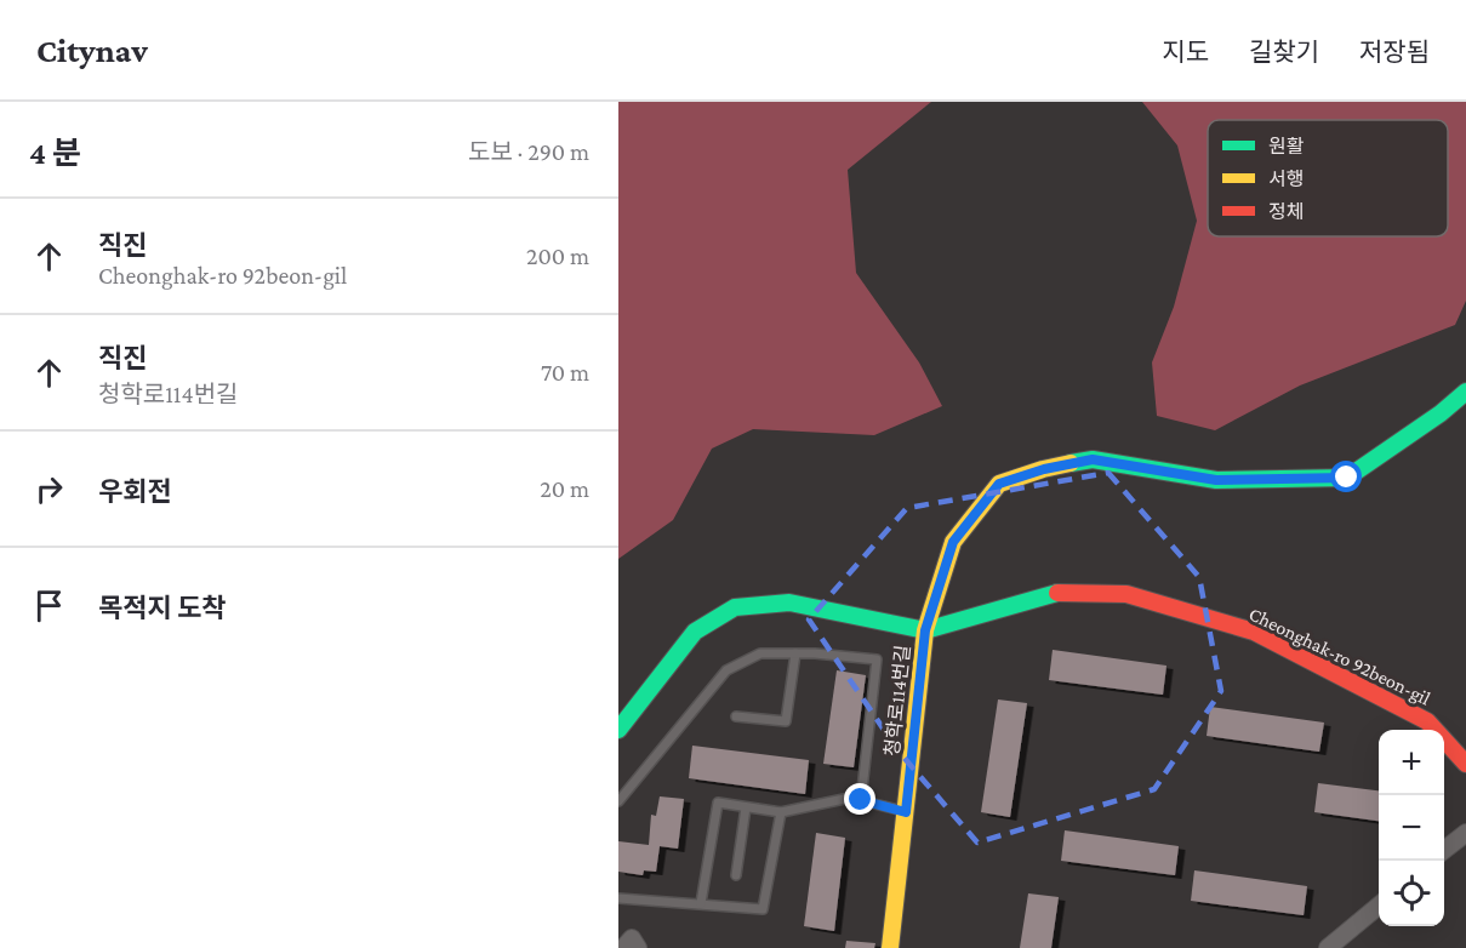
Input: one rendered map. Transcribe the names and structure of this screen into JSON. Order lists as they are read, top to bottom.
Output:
{
  "streets": {
    "street": ["Cheonghak-ro 92beon-gil", "청학로114번길"]
  },
  "crossings": [
    ["Cheonghak-ro 92beon-gil", "청학로114번길"]
  ],
  "legend": ["원활", "서행", "정체"],
  "page": {
    "header": "Citynav",
    "nav": ["지도", "길찾기", "저장됨"],
    "heading": ["4 분", "도보 · 290 m"],
    "list": [
      ["직진", "Cheonghak-ro 92beon-gil", "200 m"],
      ["직진", "청학로114번길", "70 m"],
      ["우회전", "20 m"],
      "목적지 도착"
    ],
    "map_buttons": ["+", "−"]
  }
}
